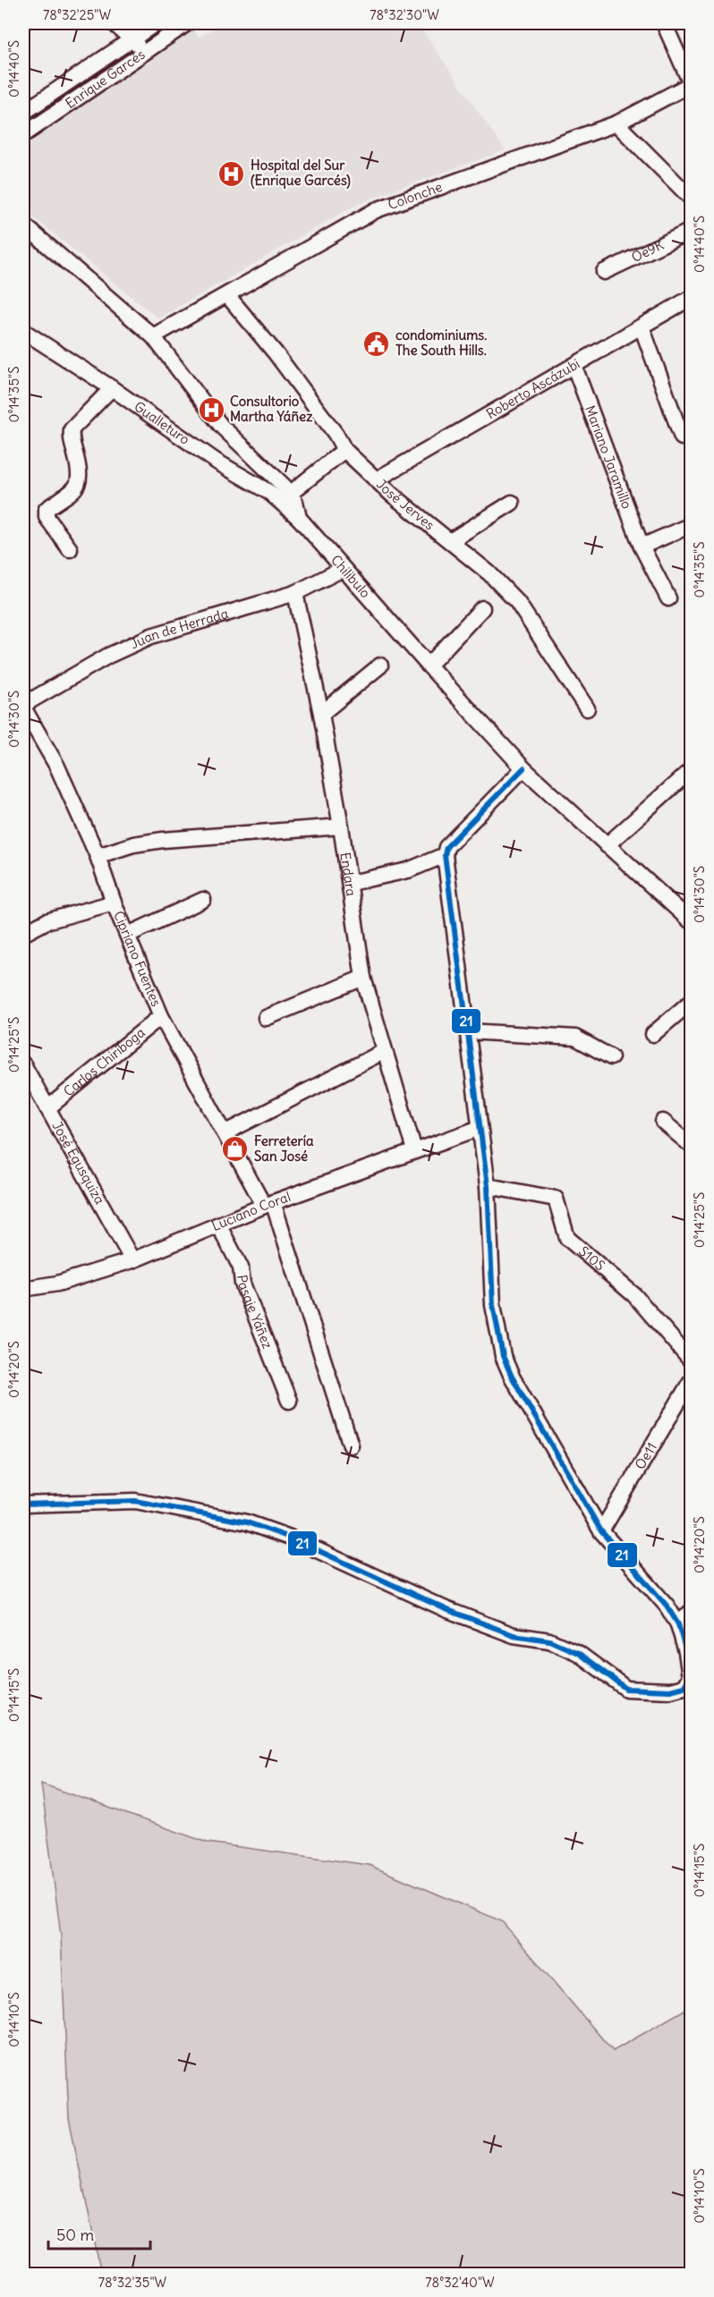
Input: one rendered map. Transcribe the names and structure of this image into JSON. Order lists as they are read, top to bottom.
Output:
{
  "streets": {
    "street": [
      "Enrique Garcés",
      "Colonche",
      "Oe9K",
      "Roberto Ascázubi",
      "Gualleturo",
      "Mariano Jaramillo",
      "José Jerves",
      "Chilibulo",
      "Juan de Herrada",
      "Endara",
      "Cipriano Fuentes",
      "Carlos Chiriboga",
      "José Egusquiza",
      "Luciano Coral",
      "S10S",
      "Pasaje Yáñez",
      "Oe11"
    ]
  },
  "crossings": [
    ["Colonche", "José Jerves"],
    ["Colonche", "Chilibulo"],
    ["Roberto Ascázubi", "Mariano Jaramillo"],
    ["Roberto Ascázubi", "José Jerves"],
    ["Gualleturo", "Chilibulo"],
    ["Chilibulo", "Juan de Herrada"],
    ["Juan de Herrada", "Endara"],
    ["Juan de Herrada", "Cipriano Fuentes"],
    ["Endara", "Luciano Coral"],
    ["Cipriano Fuentes", "Carlos Chiriboga"],
    ["Cipriano Fuentes", "Luciano Coral"],
    ["Carlos Chiriboga", "José Egusquiza"],
    ["José Egusquiza", "Luciano Coral"],
    ["Luciano Coral", "Pasaje Yáñez"]
  ],
  "places": {
    "hospital": ["Hospital del Sur (Enrique Garcés)", "Consultorio Martha Yáñez"],
    "public building": ["condominiums. The South Hills."],
    "shop": ["Ferretería San José"]
  },
  "lines": ["transit line 21"],
  "scale_bar": "50 m",
  "coordinates": [
    "78°32'25\"W",
    "78°32'30\"W",
    "0°14'40\"S",
    "0°14'35\"S",
    "0°14'30\"S",
    "0°14'25\"S",
    "0°14'20\"S",
    "0°14'15\"S",
    "0°14'10\"S",
    "78°32'35\"W",
    "78°32'40\"W"
  ]
}
